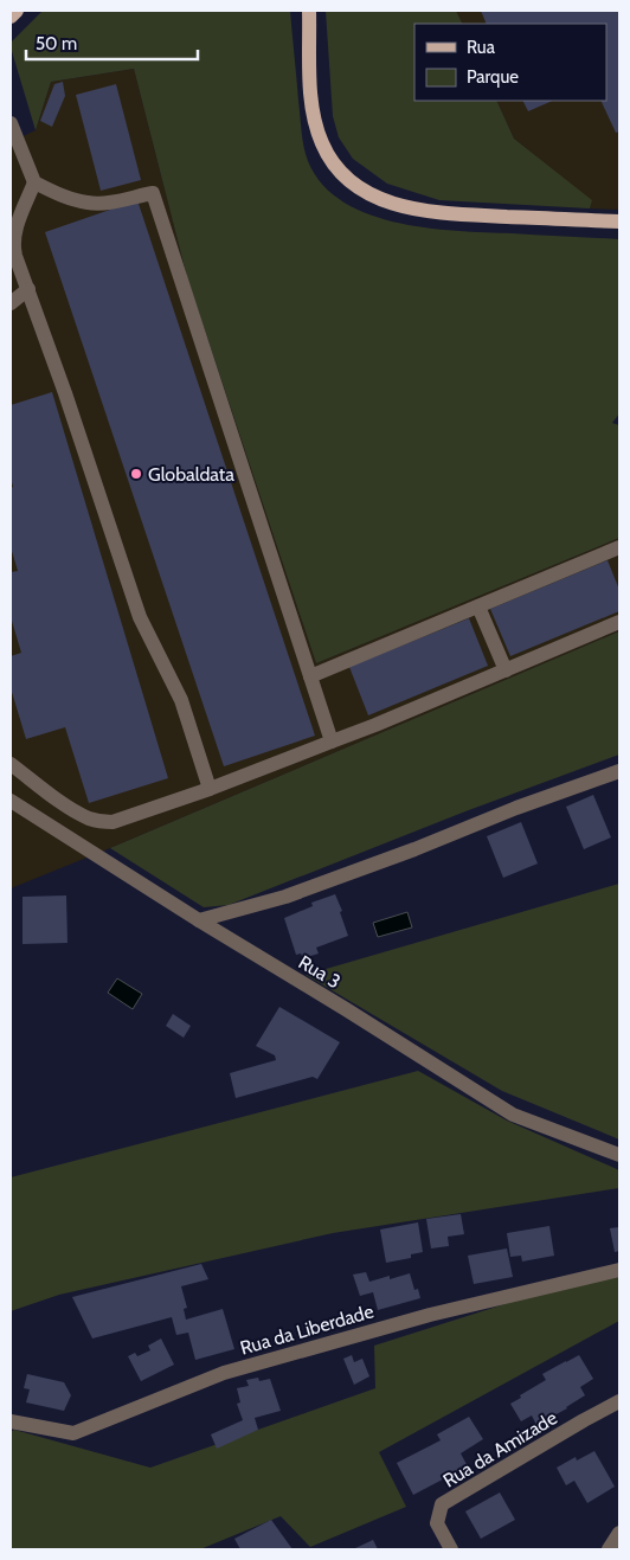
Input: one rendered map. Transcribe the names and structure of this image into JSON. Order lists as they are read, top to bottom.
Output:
{
  "streets": {
    "street": ["Rua 3", "Rua da Liberdade", "Rua da Amizade"]
  },
  "places": ["Globaldata"],
  "legend": ["Rua", "Parque"],
  "scale_bar": "50 m"
}
